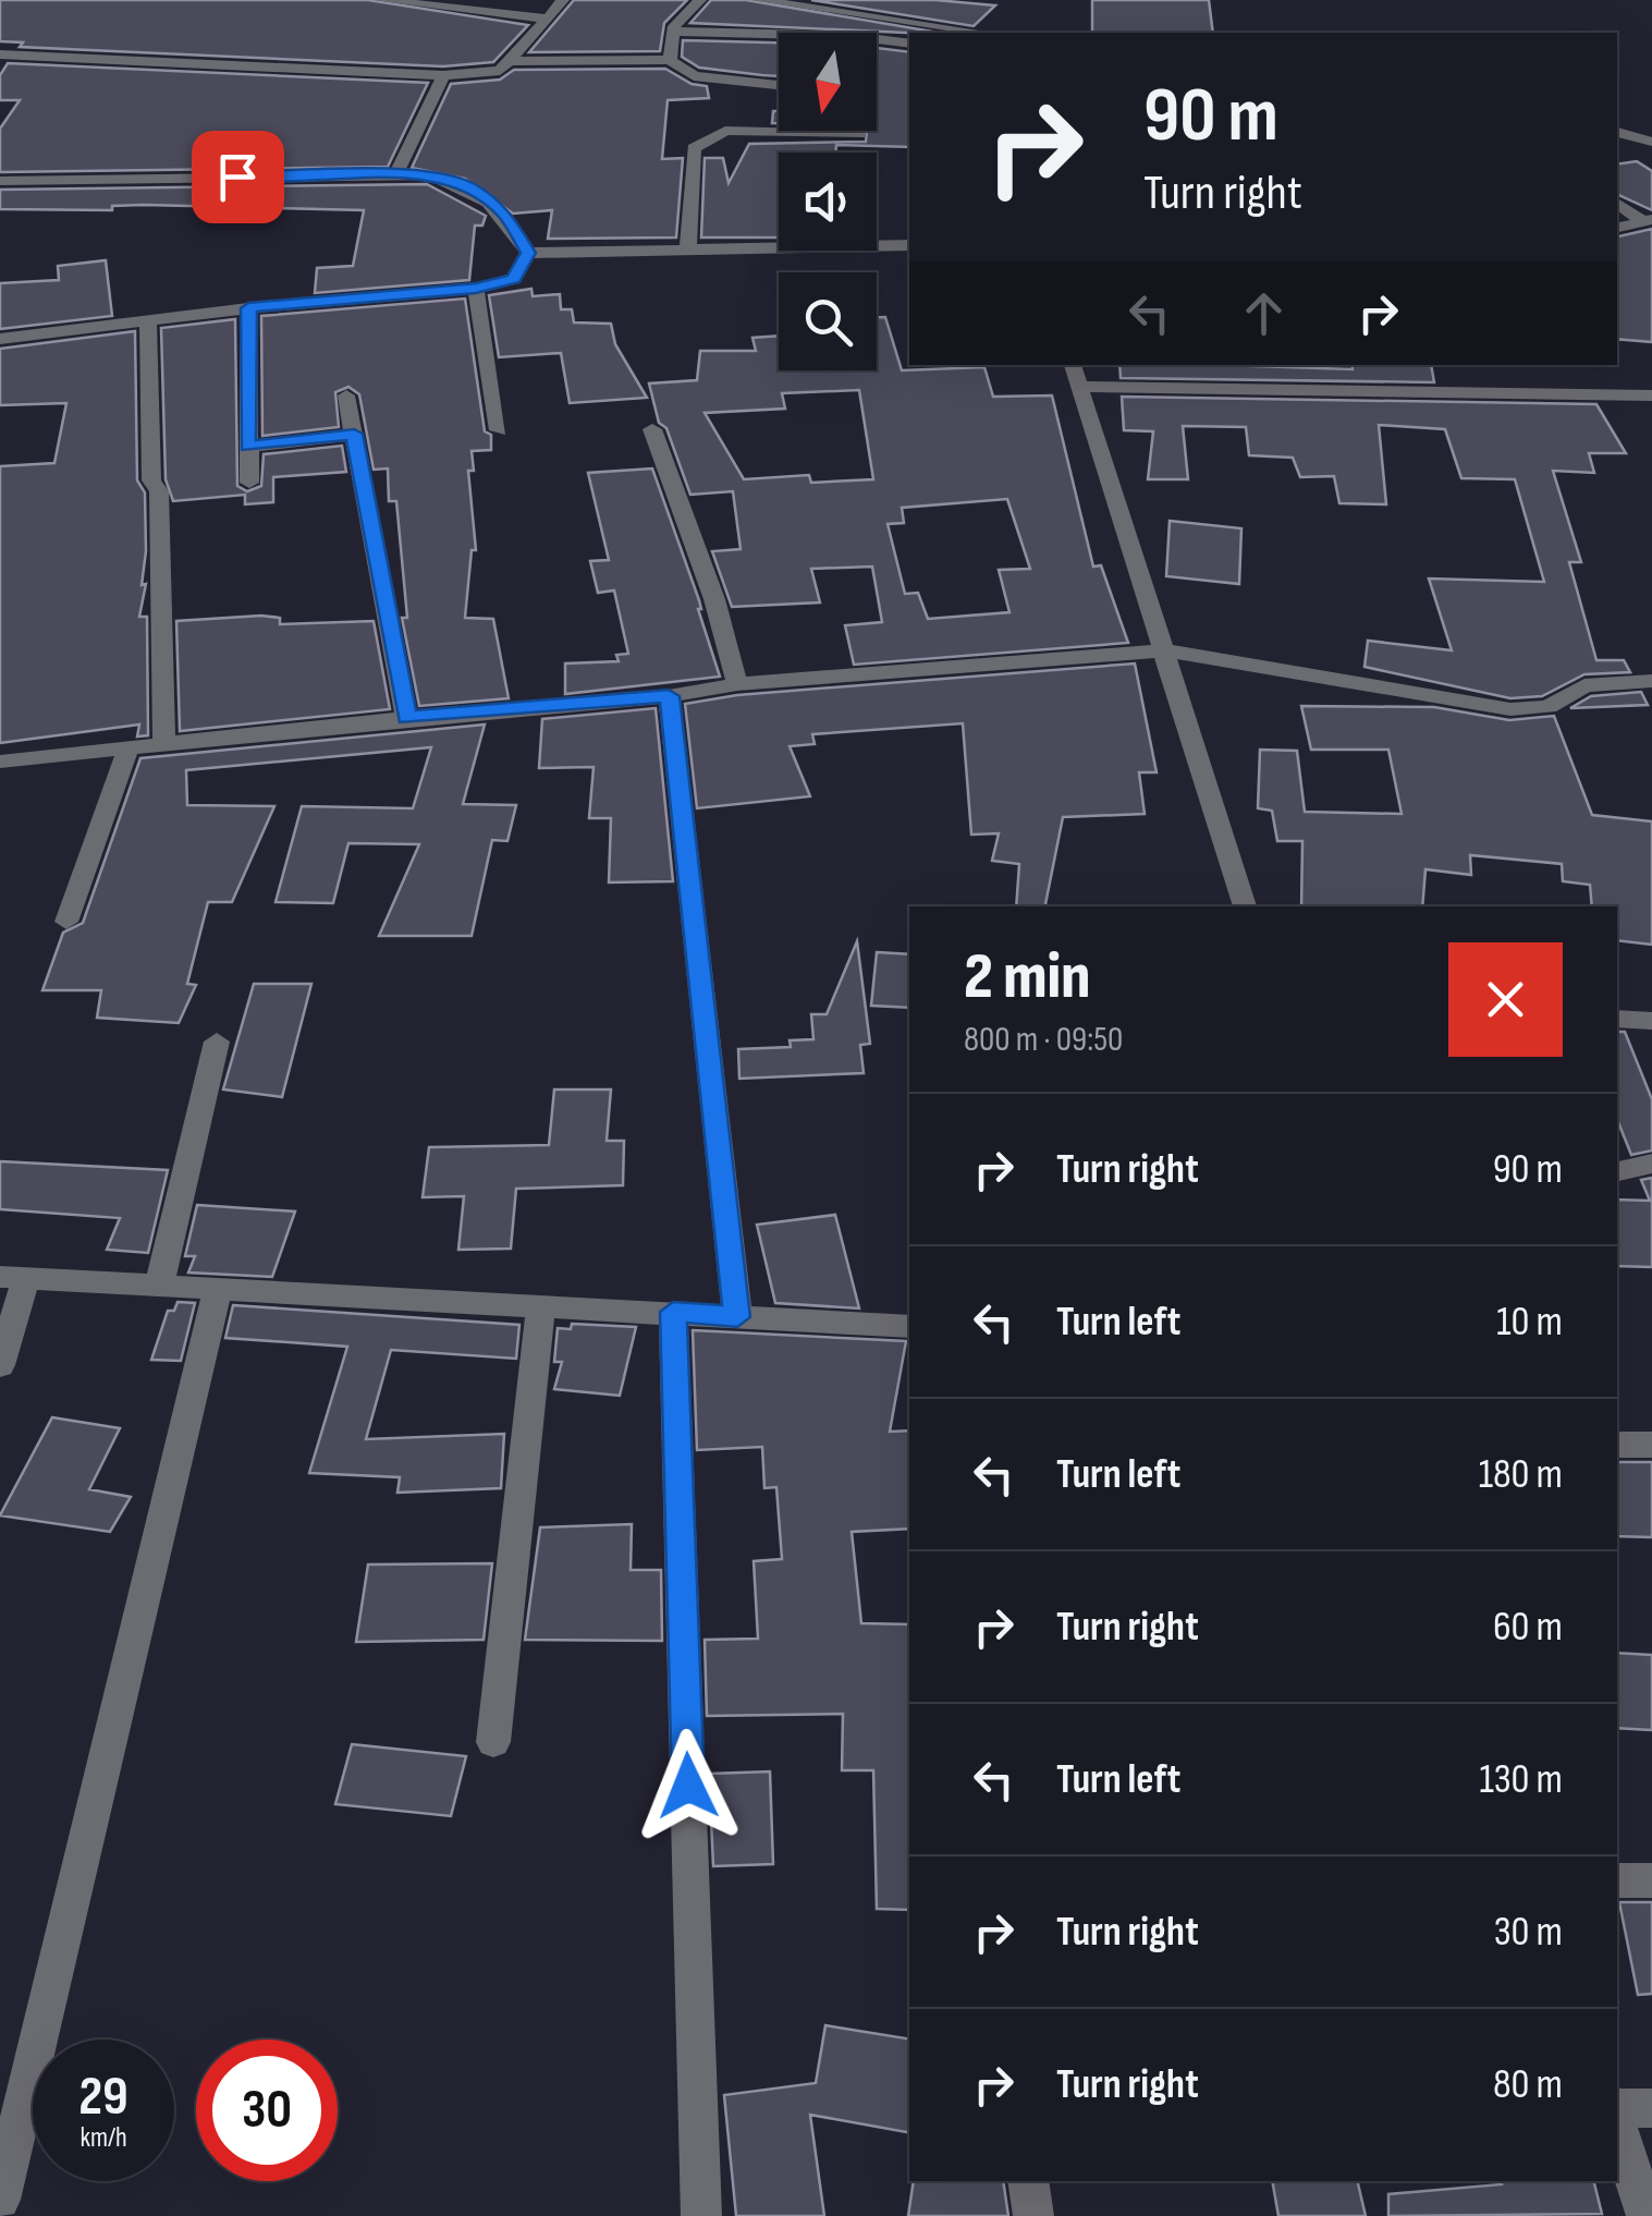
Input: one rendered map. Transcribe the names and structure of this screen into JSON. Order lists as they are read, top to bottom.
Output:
{
  "north": "bottom",
  "page": {
    "turn": ["90 m", "Turn right"],
    "heading": ["2 min", "800 m · 09:50"],
    "list": [
      {
        "name": "Turn right",
        "value": "90 m"
      },
      {
        "name": "Turn left",
        "value": "10 m"
      },
      {
        "name": "Turn left",
        "value": "180 m"
      },
      {
        "name": "Turn right",
        "value": "60 m"
      },
      {
        "name": "Turn left",
        "value": "130 m"
      },
      {
        "name": "Turn right",
        "value": "30 m"
      },
      {
        "name": "Turn right",
        "value": "80 m"
      }
    ],
    "speed": "29 km/h",
    "limit": "30"
  }
}
